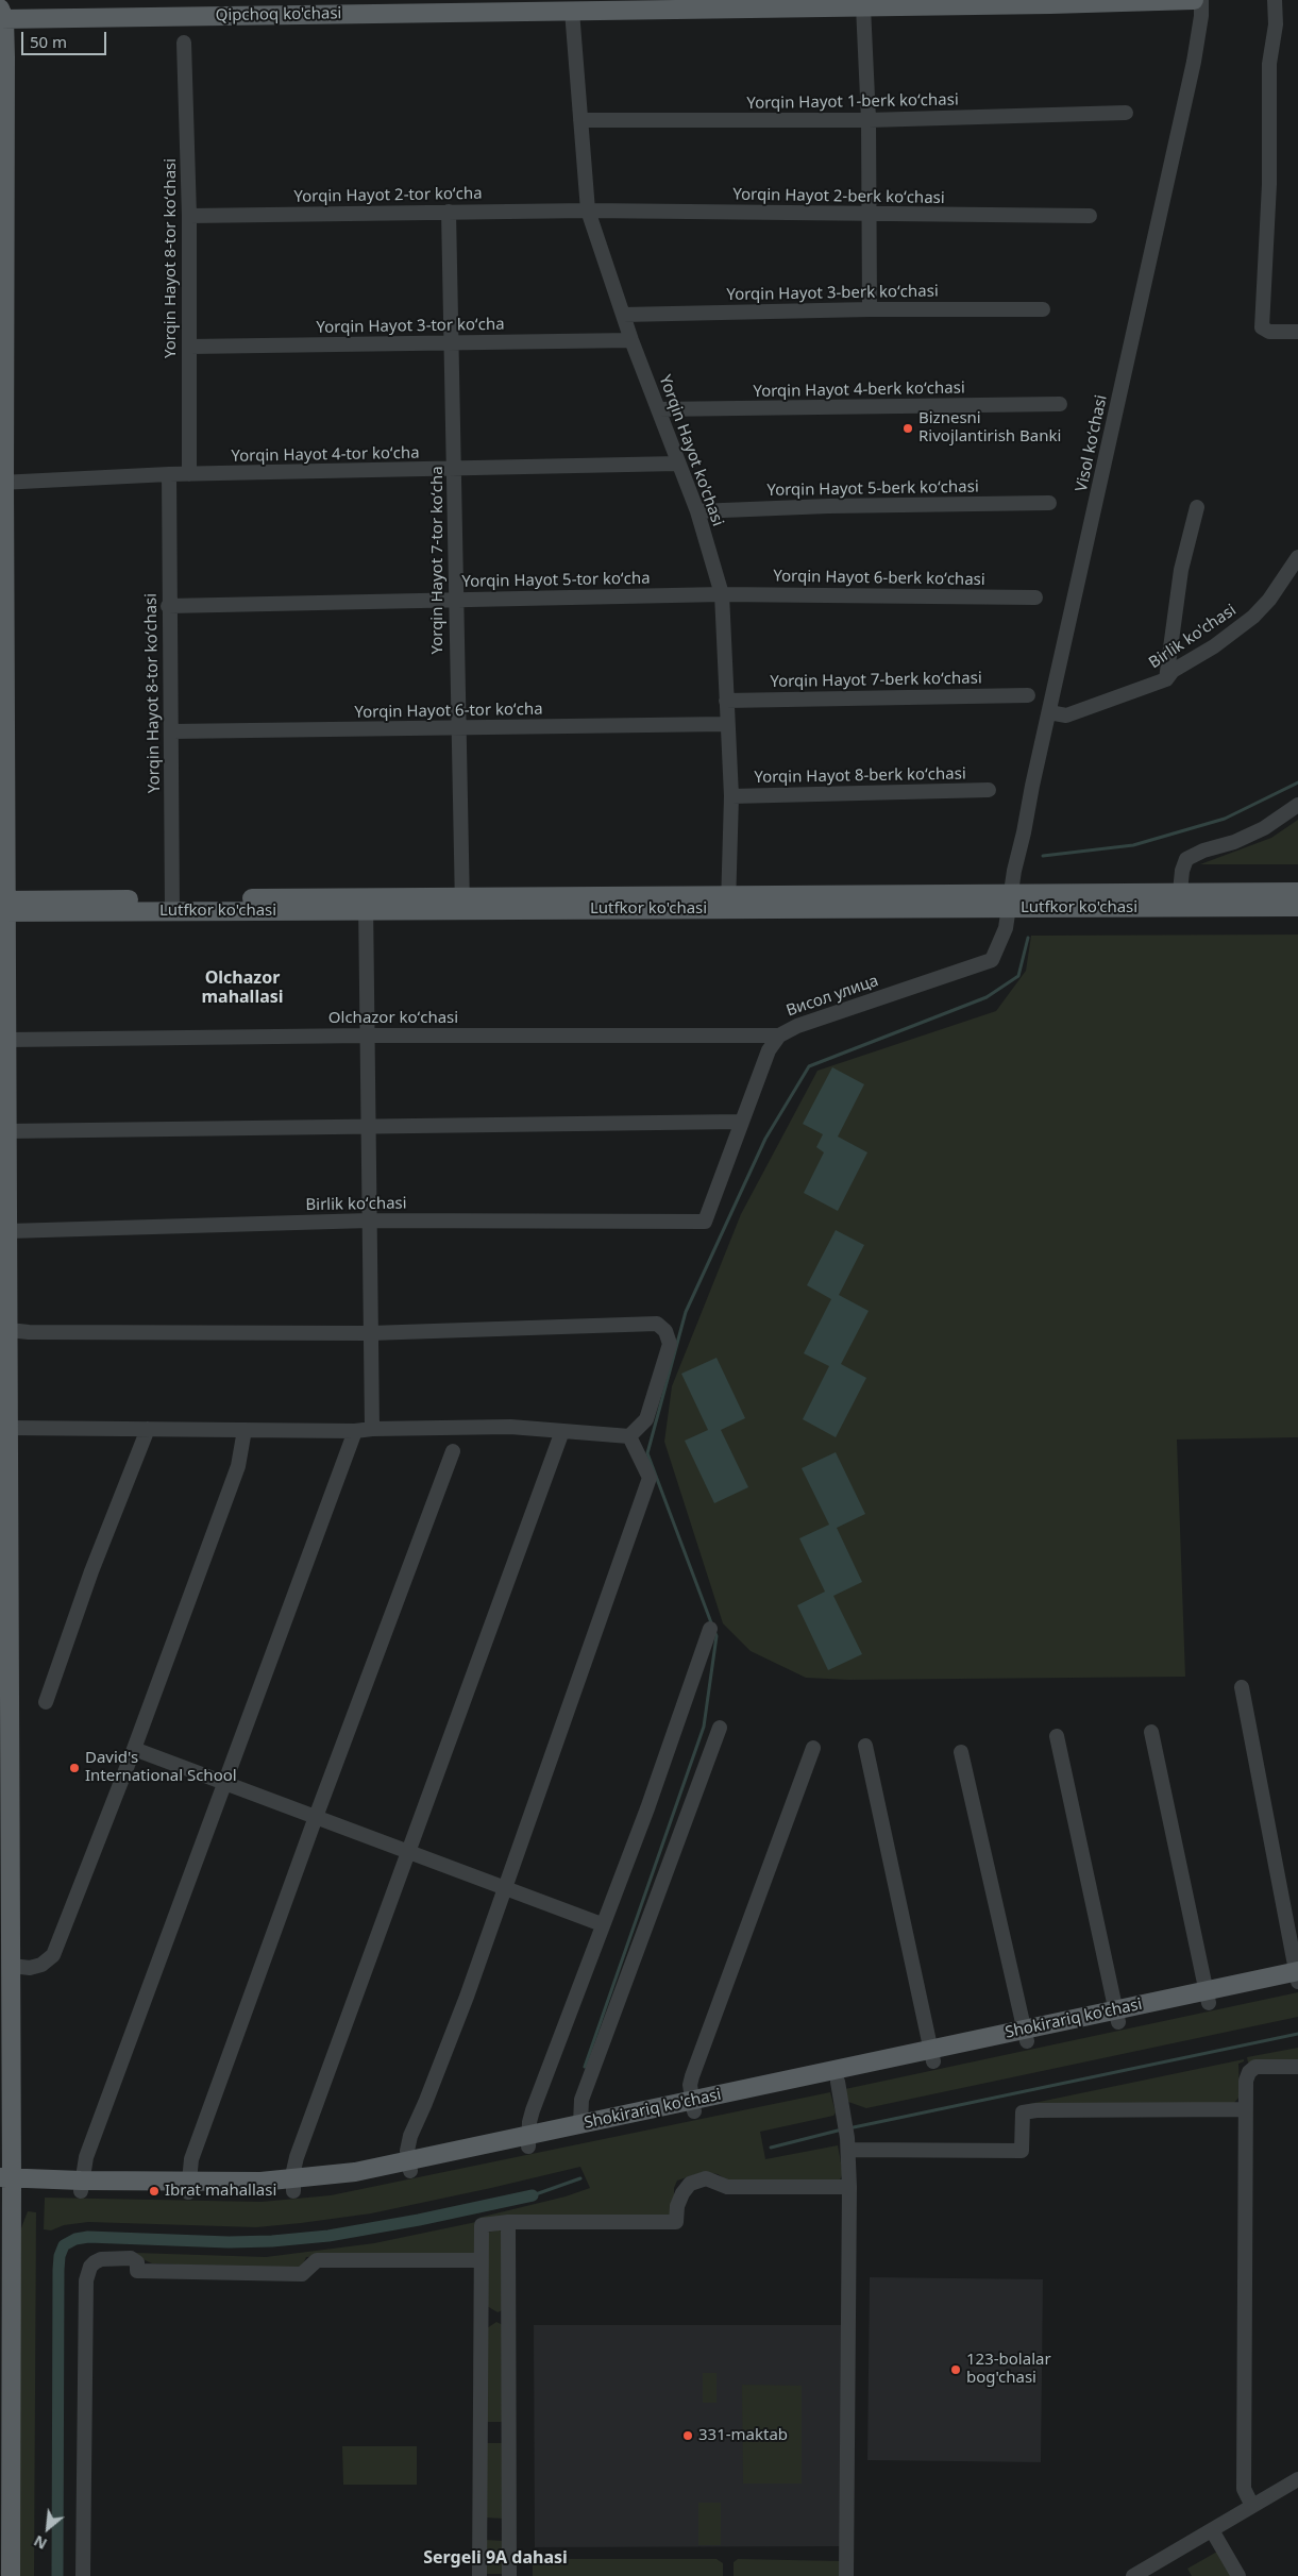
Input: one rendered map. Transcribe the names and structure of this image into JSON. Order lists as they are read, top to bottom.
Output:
{
  "streets": {
    "main road": ["Qipchoq ko'chasi", "Lutfkor ko'chasi", "Shokirariq ko'chasi"],
    "street": [
      "Yorqin Hayot 1-berk koʻchasi",
      "Yorqin Hayot 2-tor koʻcha",
      "Yorqin Hayot 2-berk koʻchasi",
      "Yorqin Hayot 8-tor koʻchasi",
      "Yorqin Hayot 3-berk koʻchasi",
      "Yorqin Hayot 3-tor koʻcha",
      "Yorqin Hayot 4-berk koʻchasi",
      "Visol koʻchasi",
      "Yorqin Hayot ko'chasi",
      "Yorqin Hayot 4-tor koʻcha",
      "Yorqin Hayot 5-berk koʻchasi",
      "Yorqin Hayot 7-tor koʻcha",
      "Yorqin Hayot 6-berk koʻchasi",
      "Yorqin Hayot 5-tor koʻcha",
      "Birlik ko'chasi",
      "Yorqin Hayot 7-berk koʻchasi",
      "Yorqin Hayot 6-tor koʻcha",
      "Yorqin Hayot 8-berk koʻchasi",
      "Висол улица",
      "Olchazor koʻchasi",
      "Birlik koʻchasi"
    ]
  },
  "crossings": [
    ["Qipchoq ko'chasi", "Yorqin Hayot ko'chasi"],
    ["Yorqin Hayot 1-berk koʻchasi", "Yorqin Hayot ko'chasi"],
    ["Yorqin Hayot 2-tor koʻcha", "Yorqin Hayot 2-berk koʻchasi"],
    ["Yorqin Hayot 2-tor koʻcha", "Yorqin Hayot 8-tor koʻchasi"],
    ["Yorqin Hayot 2-tor koʻcha", "Yorqin Hayot ko'chasi"],
    ["Yorqin Hayot 2-tor koʻcha", "Yorqin Hayot 7-tor koʻcha"],
    ["Yorqin Hayot 2-berk koʻchasi", "Yorqin Hayot ko'chasi"],
    ["Yorqin Hayot 8-tor koʻchasi", "Yorqin Hayot 3-tor koʻcha"],
    ["Yorqin Hayot 8-tor koʻchasi", "Yorqin Hayot 4-tor koʻcha"],
    ["Yorqin Hayot 8-tor koʻchasi", "Yorqin Hayot 5-tor koʻcha"],
    ["Yorqin Hayot 8-tor koʻchasi", "Yorqin Hayot 6-tor koʻcha"],
    ["Yorqin Hayot 8-tor koʻchasi", "Lutfkor ko'chasi"],
    ["Yorqin Hayot 3-berk koʻchasi", "Yorqin Hayot ko'chasi"],
    ["Yorqin Hayot 3-tor koʻcha", "Yorqin Hayot ko'chasi"],
    ["Yorqin Hayot 3-tor koʻcha", "Yorqin Hayot 7-tor koʻcha"],
    ["Yorqin Hayot 4-berk koʻchasi", "Yorqin Hayot ko'chasi"],
    ["Visol koʻchasi", "Birlik ko'chasi"],
    ["Visol koʻchasi", "Lutfkor ko'chasi"],
    ["Visol koʻchasi", "Висол улица"],
    ["Yorqin Hayot ko'chasi", "Yorqin Hayot 4-tor koʻcha"],
    ["Yorqin Hayot ko'chasi", "Yorqin Hayot 5-berk koʻchasi"],
    ["Yorqin Hayot ko'chasi", "Yorqin Hayot 6-berk koʻchasi"],
    ["Yorqin Hayot ko'chasi", "Yorqin Hayot 5-tor koʻcha"],
    ["Yorqin Hayot ko'chasi", "Yorqin Hayot 7-berk koʻchasi"],
    ["Yorqin Hayot ko'chasi", "Yorqin Hayot 6-tor koʻcha"],
    ["Yorqin Hayot ko'chasi", "Yorqin Hayot 8-berk koʻchasi"],
    ["Yorqin Hayot ko'chasi", "Lutfkor ko'chasi"],
    ["Yorqin Hayot 4-tor koʻcha", "Yorqin Hayot 7-tor koʻcha"],
    ["Yorqin Hayot 7-tor koʻcha", "Yorqin Hayot 5-tor koʻcha"],
    ["Yorqin Hayot 7-tor koʻcha", "Yorqin Hayot 6-tor koʻcha"],
    ["Yorqin Hayot 7-tor koʻcha", "Lutfkor ko'chasi"],
    ["Yorqin Hayot 6-berk koʻchasi", "Yorqin Hayot 5-tor koʻcha"],
    ["Lutfkor ko'chasi", "Висол улица"],
    ["Висол улица", "Olchazor koʻchasi"],
    ["Висол улица", "Birlik koʻchasi"]
  ],
  "districts": ["Olchazor mahallasi", "Sergeli 9A dahasi"],
  "places": [
    "Biznesni Rivojlantirish Banki",
    "David's International School",
    "Ibrat mahallasi",
    "123-bolalar bog'chasi",
    "331-maktab"
  ],
  "scale_bar": "50 m",
  "north": "bottom left"
}
